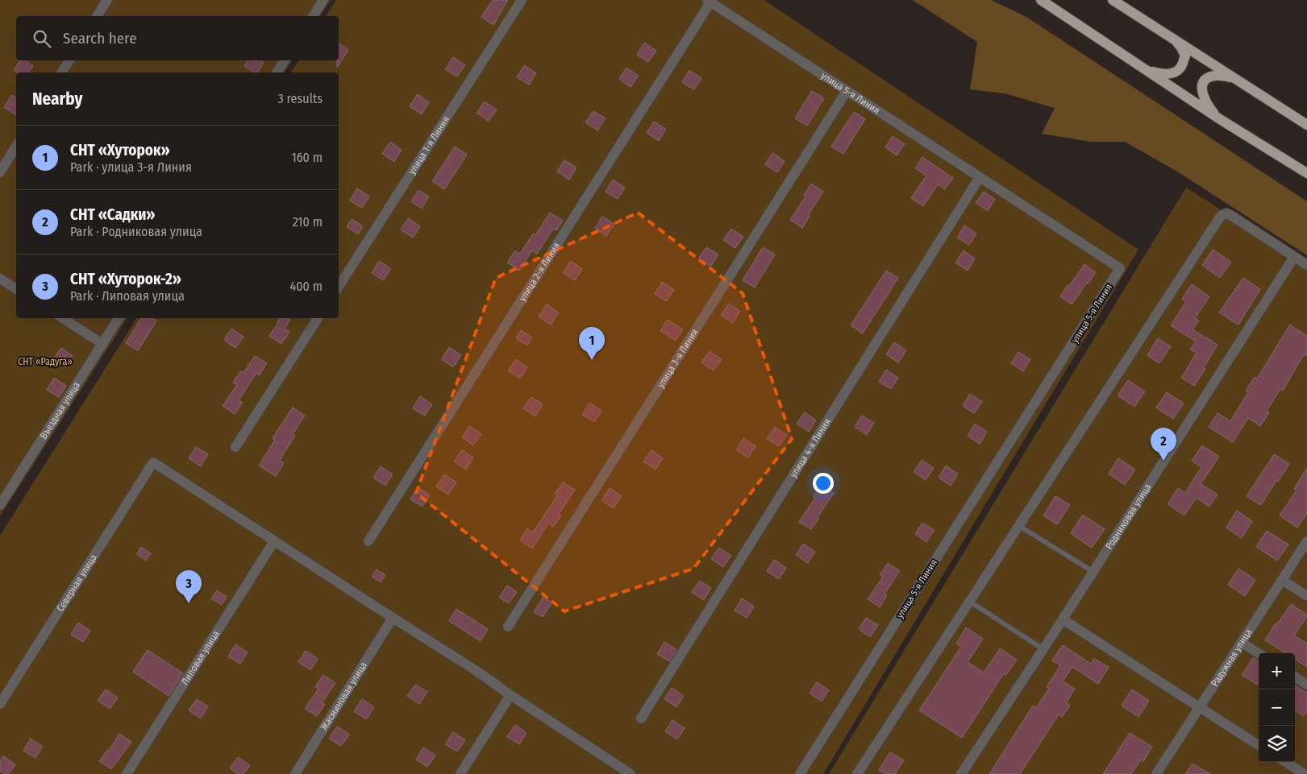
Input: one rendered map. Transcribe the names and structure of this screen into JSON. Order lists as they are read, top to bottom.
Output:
{
  "streets": {
    "street": [
      "улица 5-я Линия",
      "улица 1-я Линия",
      "улица 2-я Линия",
      "улица 3-я Линия",
      "Въездная улица",
      "улица 4-я Линия",
      "Родниковая улица",
      "Северная улица",
      "Липовая улица",
      "Радужная улица",
      "Жасминовая улица"
    ]
  },
  "crossings": [
    ["улица 5-я Линия", "улица 2-я Линия"],
    ["улица 5-я Линия", "улица 3-я Линия"],
    ["улица 5-я Линия", "улица 4-я Линия"],
    ["Северная улица", "Липовая улица"]
  ],
  "parks": ["СНТ «Радуга»"],
  "page": {
    "search": "Search here",
    "heading": ["Nearby", "3 results"],
    "list": [
      {
        "mark": "1",
        "name": "СНТ «Хуторок»",
        "note": "Park · улица 3-я Линия",
        "value": "160 m"
      },
      {
        "mark": "2",
        "name": "СНТ «Садки»",
        "note": "Park · Родниковая улица",
        "value": "210 m"
      },
      {
        "mark": "3",
        "name": "СНТ «Хуторок-2»",
        "note": "Park · Липовая улица",
        "value": "400 m"
      }
    ],
    "pins": ["1", "2", "3"],
    "map_buttons": ["+", "−"]
  }
}
